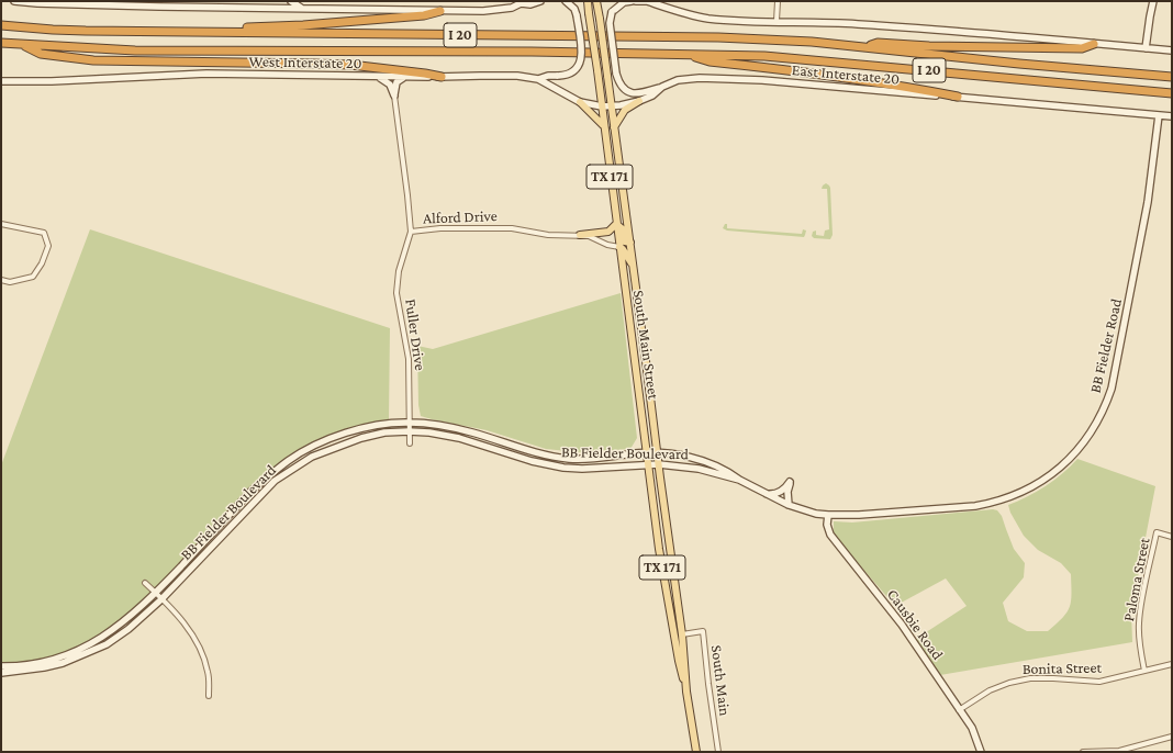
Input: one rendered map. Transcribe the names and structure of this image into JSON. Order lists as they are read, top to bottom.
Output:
{
  "streets": {
    "highway": ["I 20"],
    "main road": ["TX 171", "South Main Street"],
    "street": [
      "West Interstate 20",
      "East Interstate 20",
      "Alford Drive",
      "Fuller Drive",
      "BB Fielder Road",
      "BB Fielder Boulevard",
      "Paloma Street",
      "Causbie Road",
      "Bonita Street",
      "South Main"
    ]
  },
  "crossings": [
    ["West Interstate 20", "East Interstate 20"],
    ["West Interstate 20", "South Main Street"],
    ["East Interstate 20", "South Main Street"],
    ["East Interstate 20", "BB Fielder Road"],
    ["Alford Drive", "Fuller Drive"],
    ["Alford Drive", "South Main Street"],
    ["Fuller Drive", "BB Fielder Boulevard"],
    ["South Main Street", "BB Fielder Boulevard"],
    ["South Main Street", "South Main"],
    ["BB Fielder Road", "BB Fielder Boulevard"],
    ["BB Fielder Road", "Causbie Road"],
    ["Paloma Street", "Bonita Street"],
    ["Causbie Road", "Bonita Street"]
  ]
}
